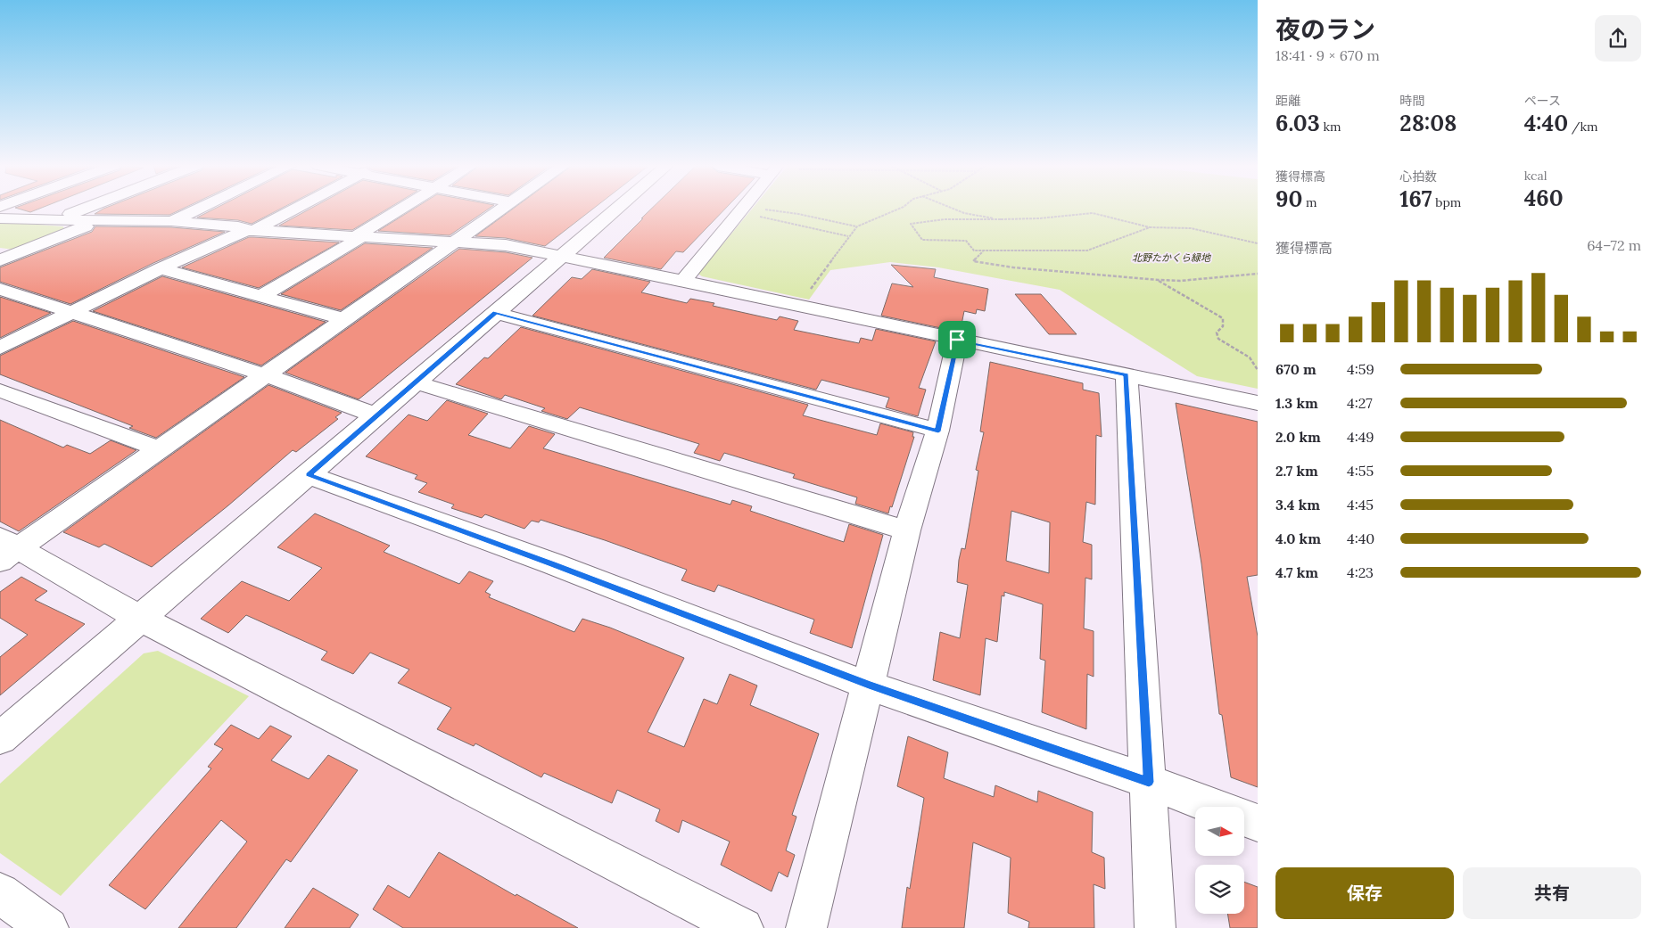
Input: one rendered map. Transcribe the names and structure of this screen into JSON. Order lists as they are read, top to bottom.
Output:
{
  "parks": ["北野たかくら緑地"],
  "north": "right",
  "page": {
    "heading": ["夜のラン", "18:41 · 9 × 670 m"],
    "stats": [
      ["距離", "6.03 km"],
      ["時間", "28:08"],
      ["ペース", "4:40 /km"],
      ["獲得標高", "90 m"],
      ["心拍数", "167 bpm"],
      ["kcal", "460"]
    ],
    "chart": ["獲得標高", "64–72 m"],
    "list": [
      {
        "name": "670 m",
        "note": "4:59"
      },
      {
        "name": "1.3 km",
        "note": "4:27"
      },
      {
        "name": "2.0 km",
        "note": "4:49"
      },
      {
        "name": "2.7 km",
        "note": "4:55"
      },
      {
        "name": "3.4 km",
        "note": "4:45"
      },
      {
        "name": "4.0 km",
        "note": "4:40"
      },
      {
        "name": "4.7 km",
        "note": "4:23"
      }
    ],
    "buttons": ["保存", "共有"]
  }
}
